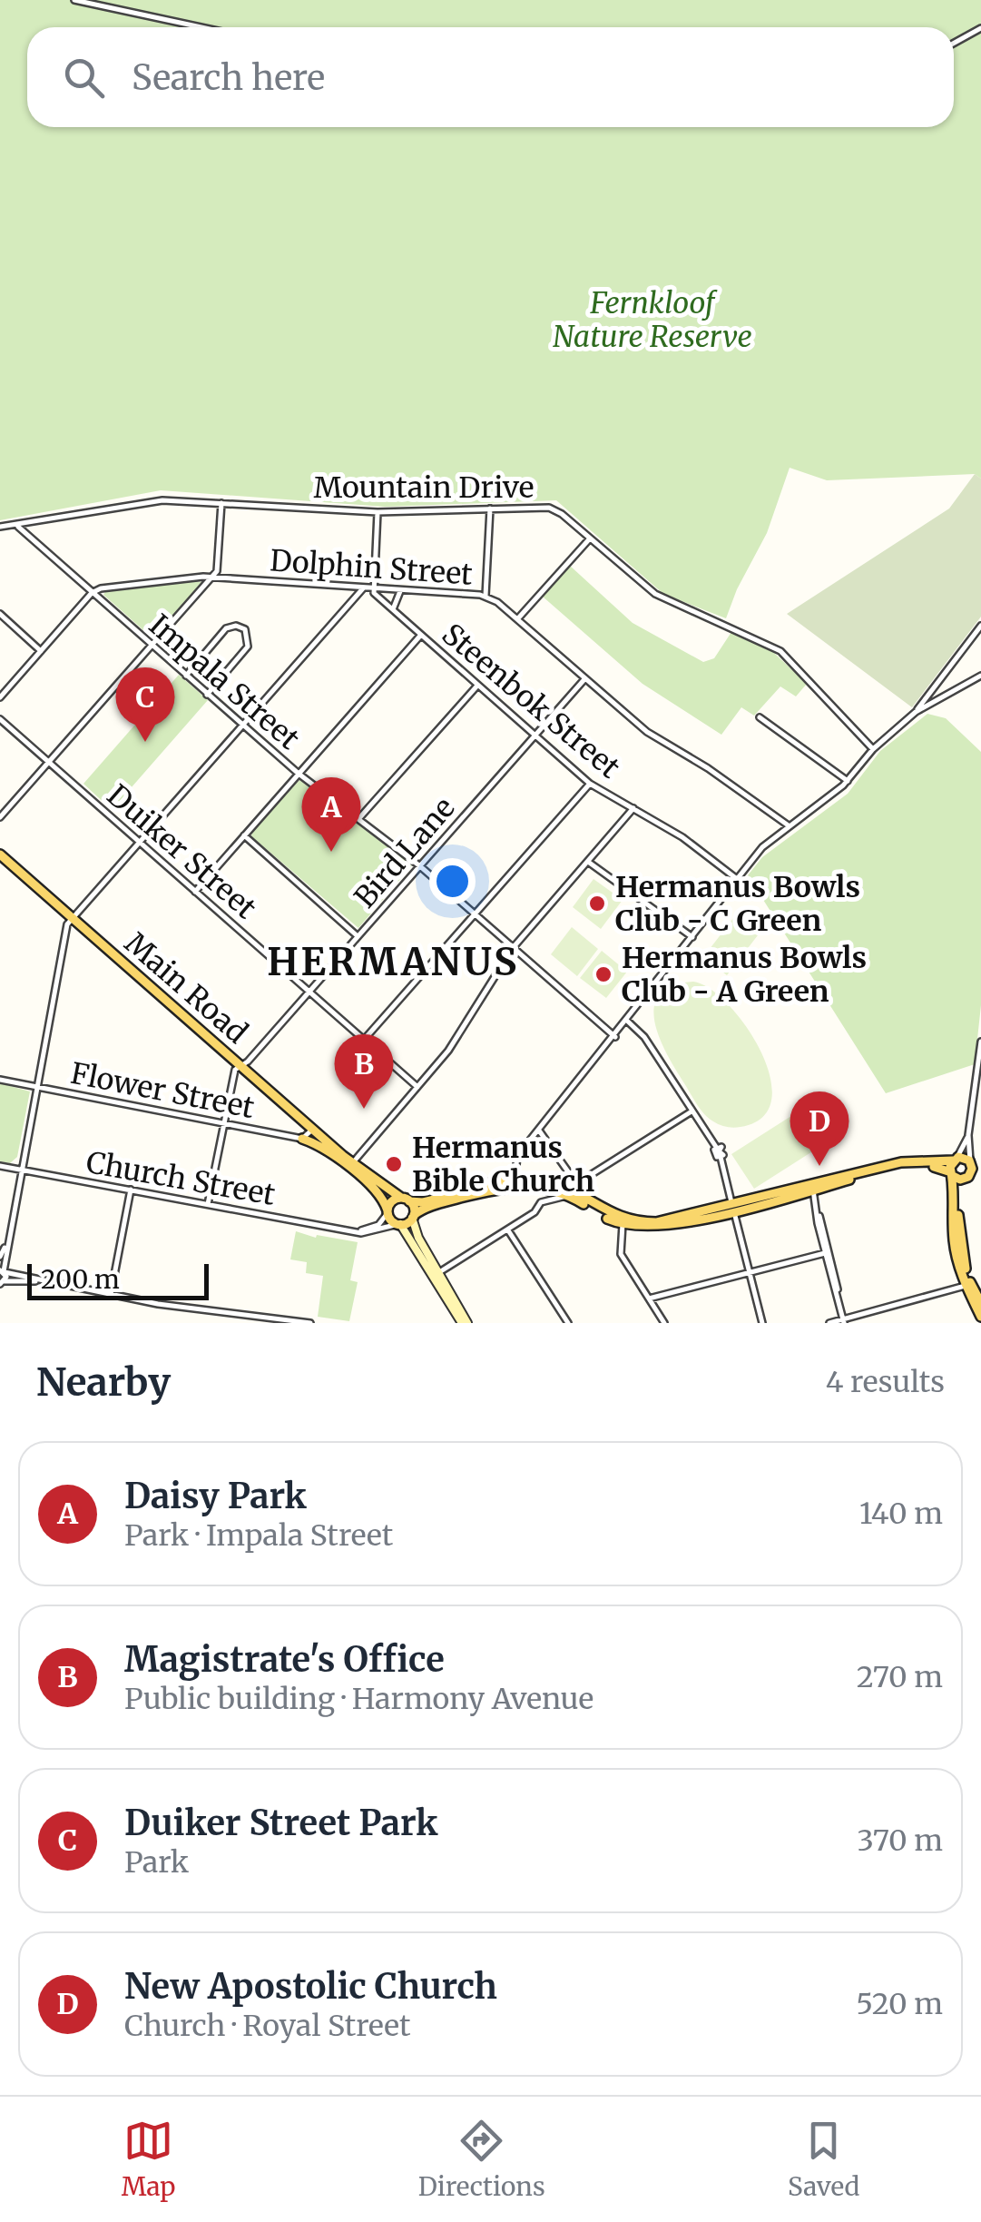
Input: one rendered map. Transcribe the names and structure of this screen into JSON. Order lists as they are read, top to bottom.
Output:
{
  "streets": {
    "main road": ["Main Road"],
    "street": [
      "Mountain Drive",
      "Dolphin Street",
      "Impala Street",
      "Steenbok Street",
      "Duiker Street",
      "Bird Lane",
      "Flower Street",
      "Church Street"
    ]
  },
  "crossings": [
    ["Mountain Drive", "Impala Street"],
    ["Dolphin Street", "Impala Street"],
    ["Dolphin Street", "Steenbok Street"],
    ["Dolphin Street", "Bird Lane"],
    ["Impala Street", "Bird Lane"],
    ["Steenbok Street", "Bird Lane"],
    ["Duiker Street", "Bird Lane"],
    ["Bird Lane", "Main Road"],
    ["Bird Lane", "Flower Street"],
    ["Bird Lane", "Church Street"],
    ["Main Road", "Church Street"]
  ],
  "districts": ["HERMANUS"],
  "parks": ["Fernkloof Nature Reserve"],
  "places": ["Hermanus Bowls Club - C Green", "Hermanus Bowls Club - A Green", "Hermanus Bible Church"],
  "scale_bar": "200 m",
  "page": {
    "search": "Search here",
    "pins": [
      "C",
      "A",
      "B",
      "D"
    ],
    "scale": "200 m",
    "heading": ["Nearby", "4 results"],
    "list": [
      {
        "mark": "A",
        "name": "Daisy Park",
        "note": "Park · Impala Street",
        "value": "140 m"
      },
      {
        "mark": "B",
        "name": "Magistrate's Office",
        "note": "Public building · Harmony Avenue",
        "value": "270 m"
      },
      {
        "mark": "C",
        "name": "Duiker Street Park",
        "note": "Park",
        "value": "370 m"
      },
      {
        "mark": "D",
        "name": "New Apostolic Church",
        "note": "Church · Royal Street",
        "value": "520 m"
      }
    ],
    "nav": ["Map", "Directions", "Saved"]
  }
}
